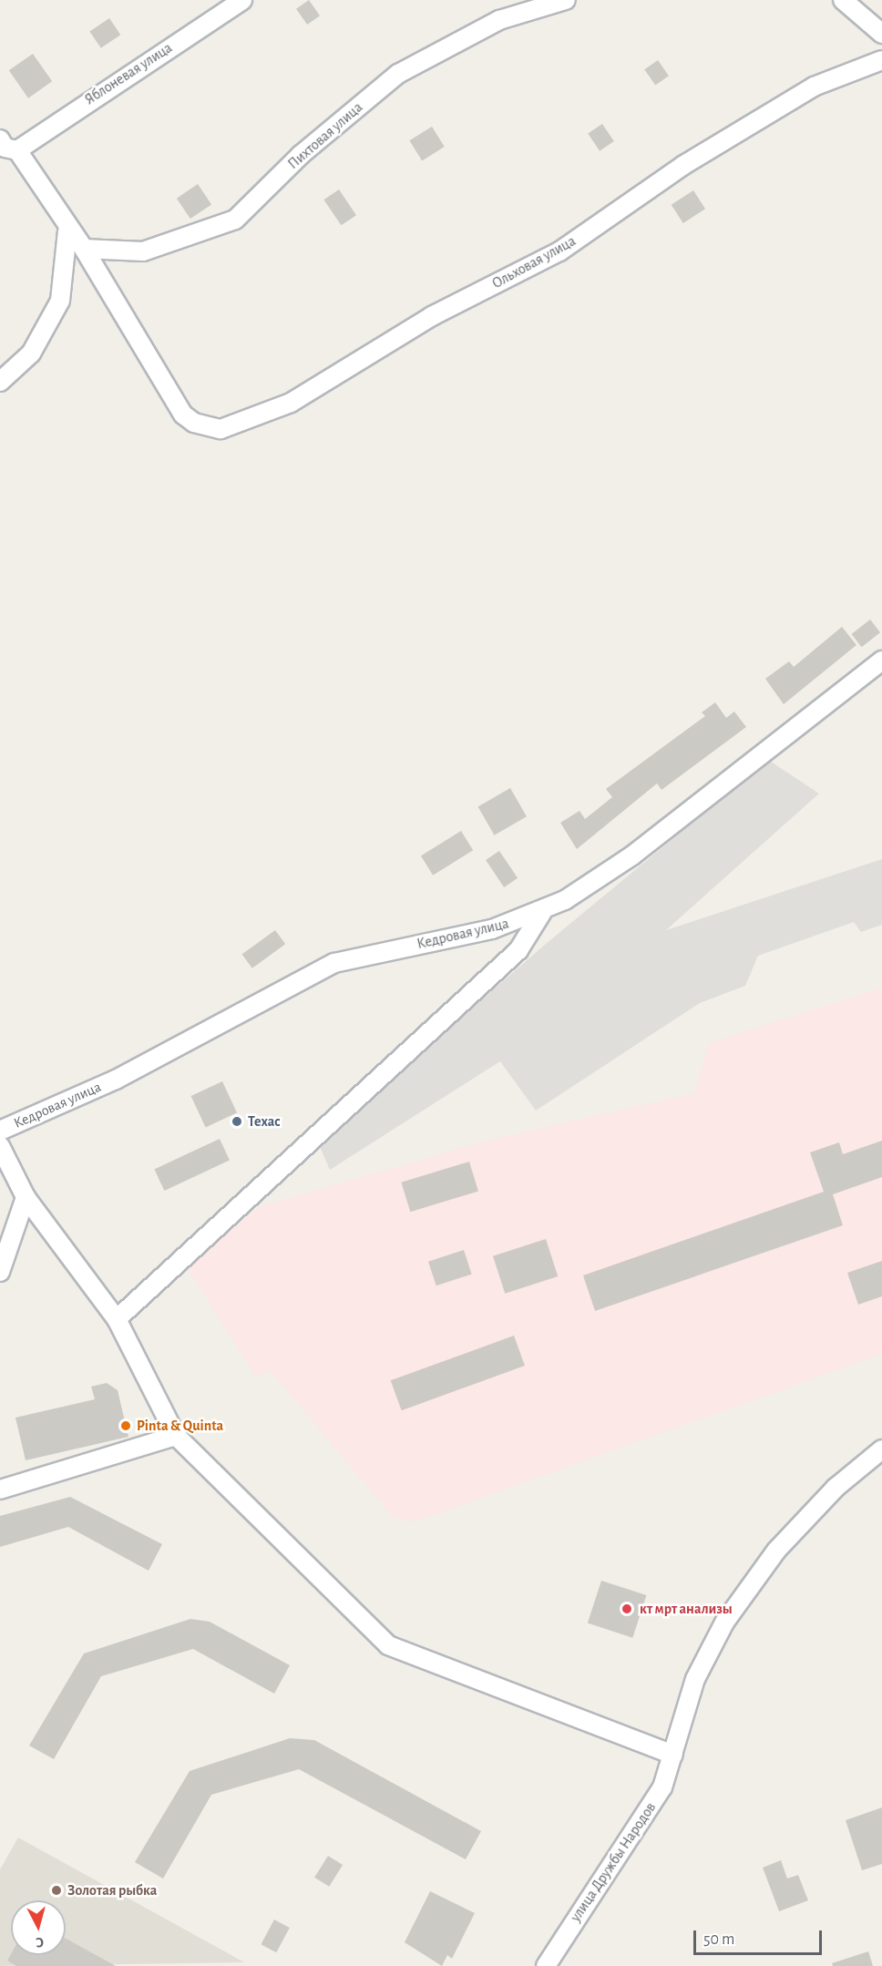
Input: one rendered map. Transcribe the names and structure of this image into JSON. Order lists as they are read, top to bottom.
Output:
{
  "streets": {
    "street": [
      "Яблоневая улица",
      "Пихтовая улица",
      "Ольховая улица",
      "Кедровая улица",
      "улица Дружбы Народов"
    ]
  },
  "crossings": [
    ["Пихтовая улица", "Ольховая улица"]
  ],
  "places": [
    "Техас",
    "Pinta & Quinta",
    "кт мрт анализы",
    "Золотая рыбка"
  ],
  "scale_bar": "50 m",
  "north": "bottom"
}
